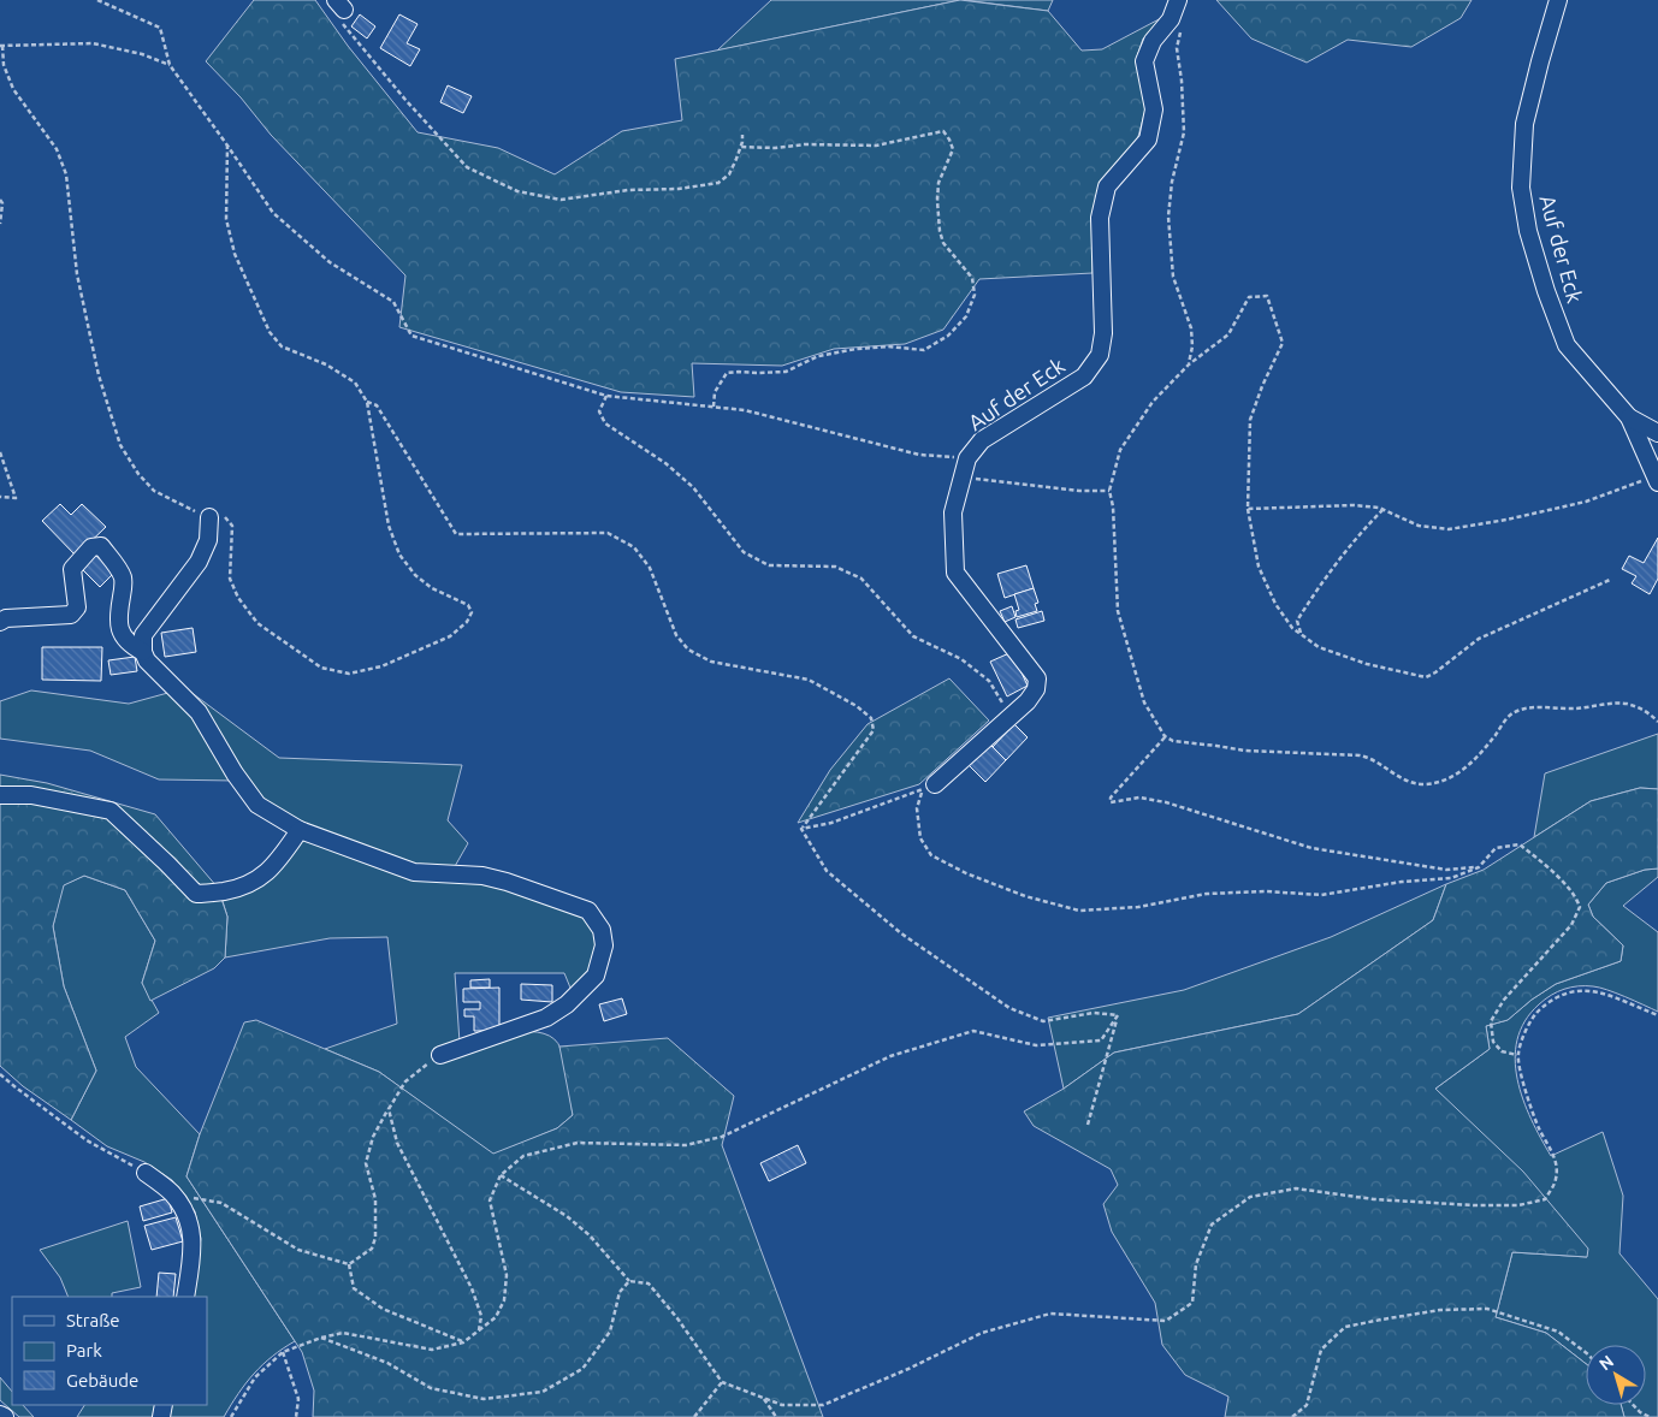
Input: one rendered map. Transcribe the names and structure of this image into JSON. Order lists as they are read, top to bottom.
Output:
{
  "streets": {
    "street": ["Auf der Eck"]
  },
  "legend": ["Straße", "Park", "Gebäude"],
  "north": "top left"
}
